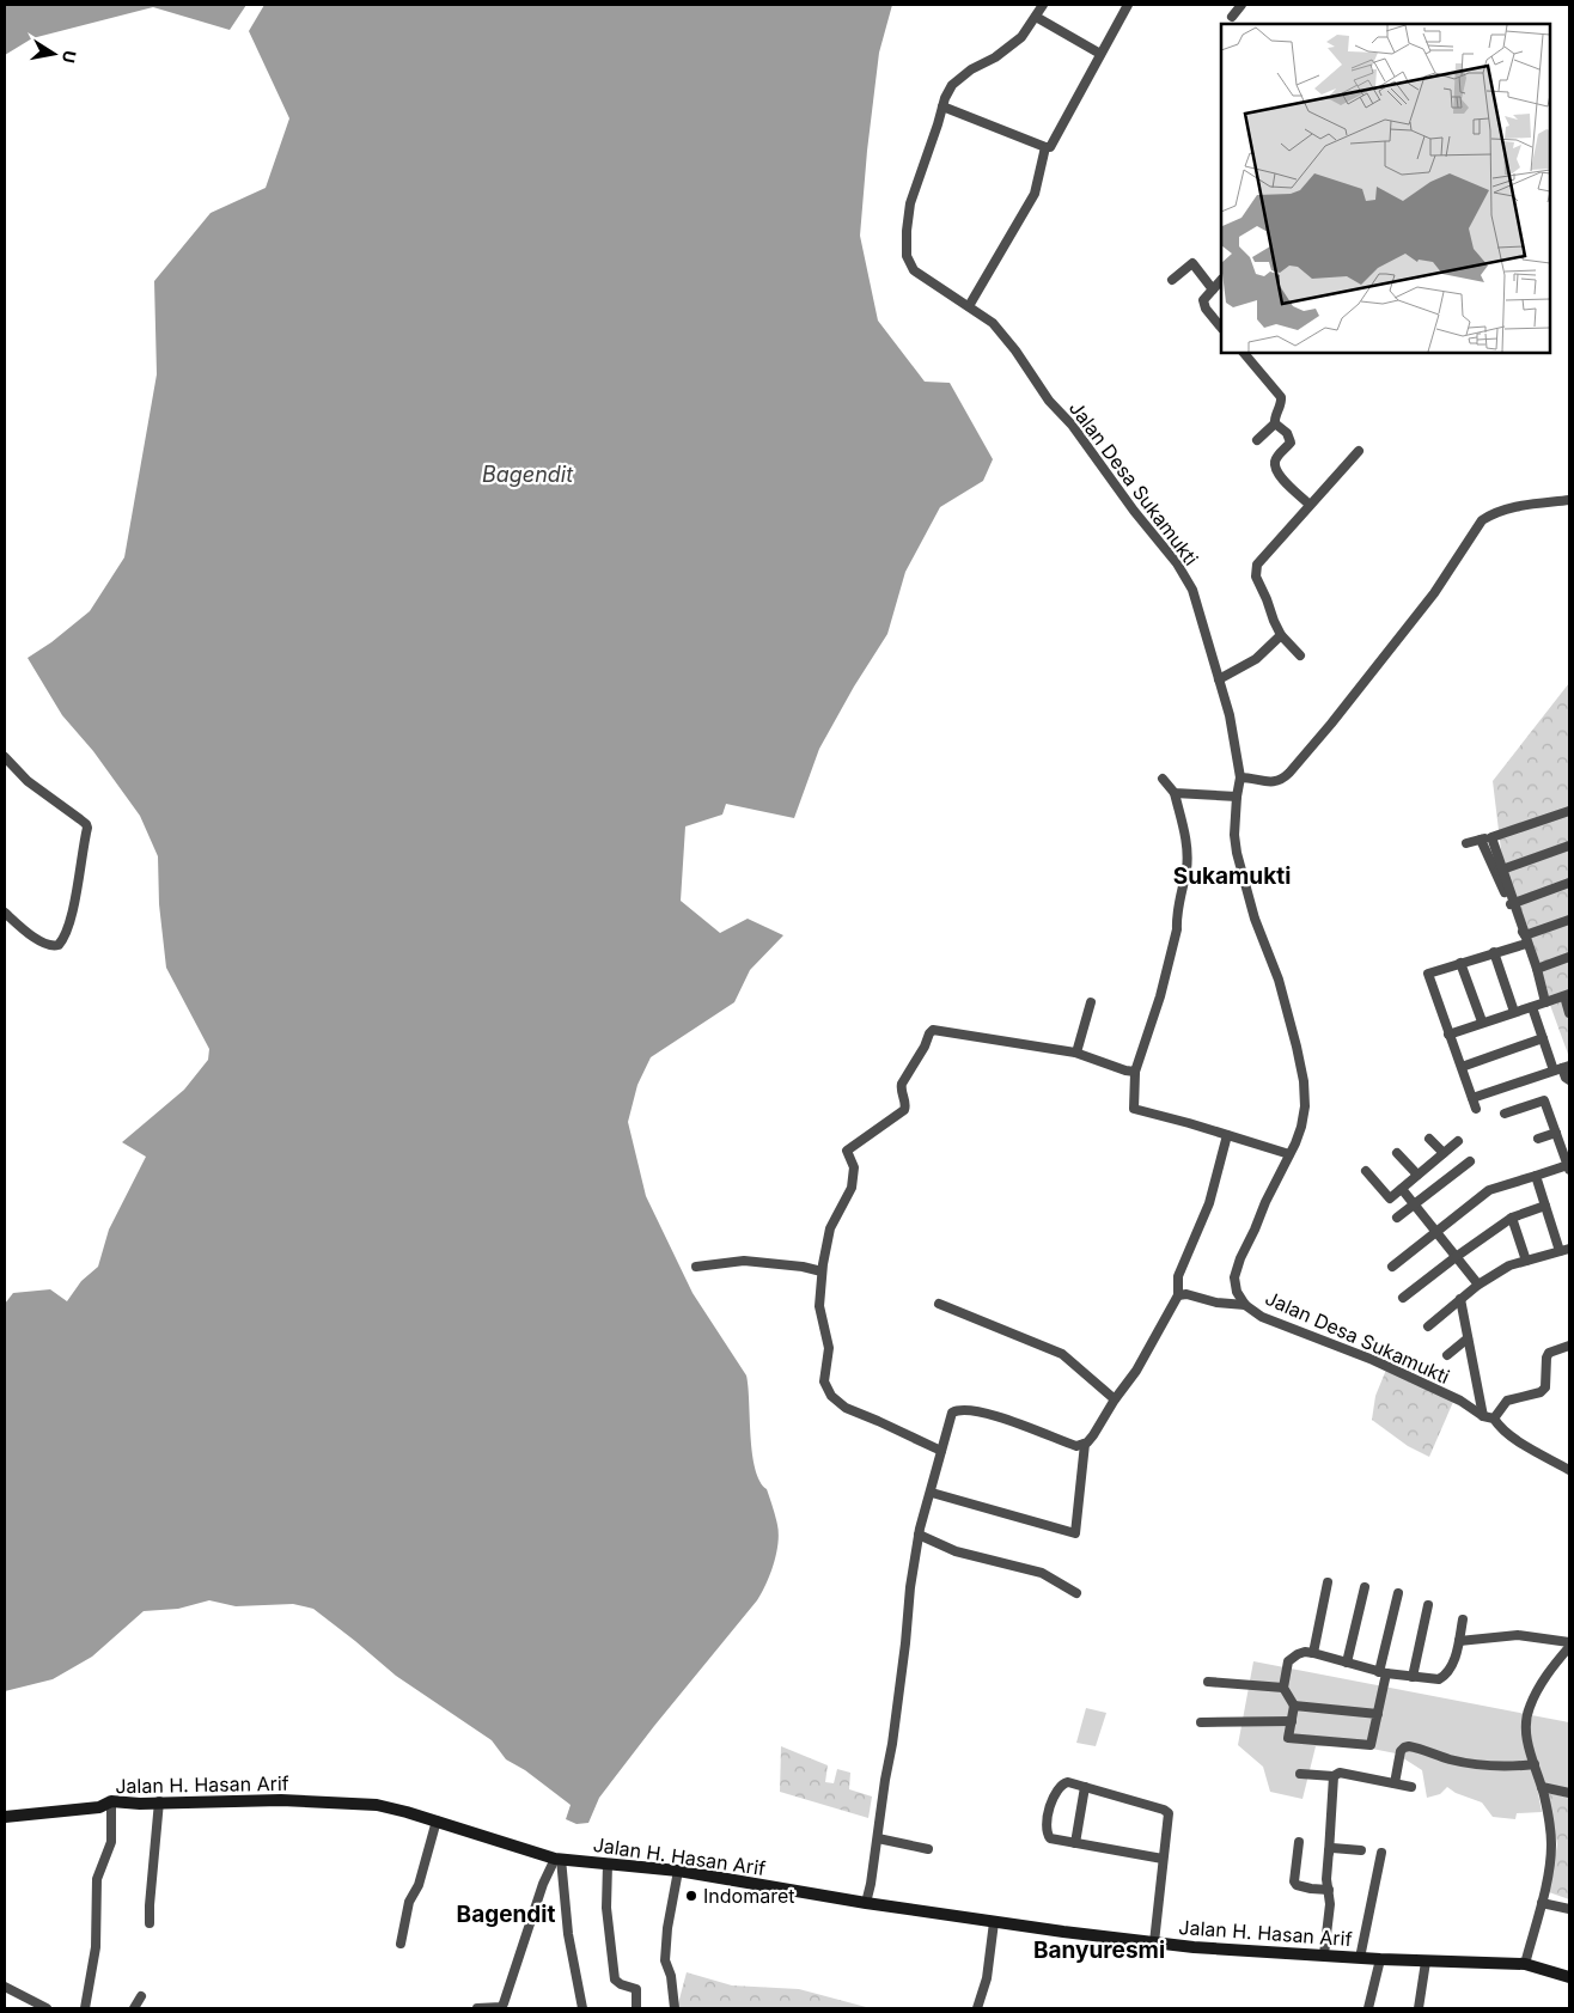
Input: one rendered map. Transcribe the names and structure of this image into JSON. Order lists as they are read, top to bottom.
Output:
{
  "streets": {
    "main road": ["Jalan H. Hasan Arif"],
    "street": ["Jalan Desa Sukamukti"]
  },
  "districts": ["Sukamukti", "Bagendit", "Banyuresmi"],
  "water": ["Bagendit"],
  "places": ["Indomaret"],
  "north": "right"
}
